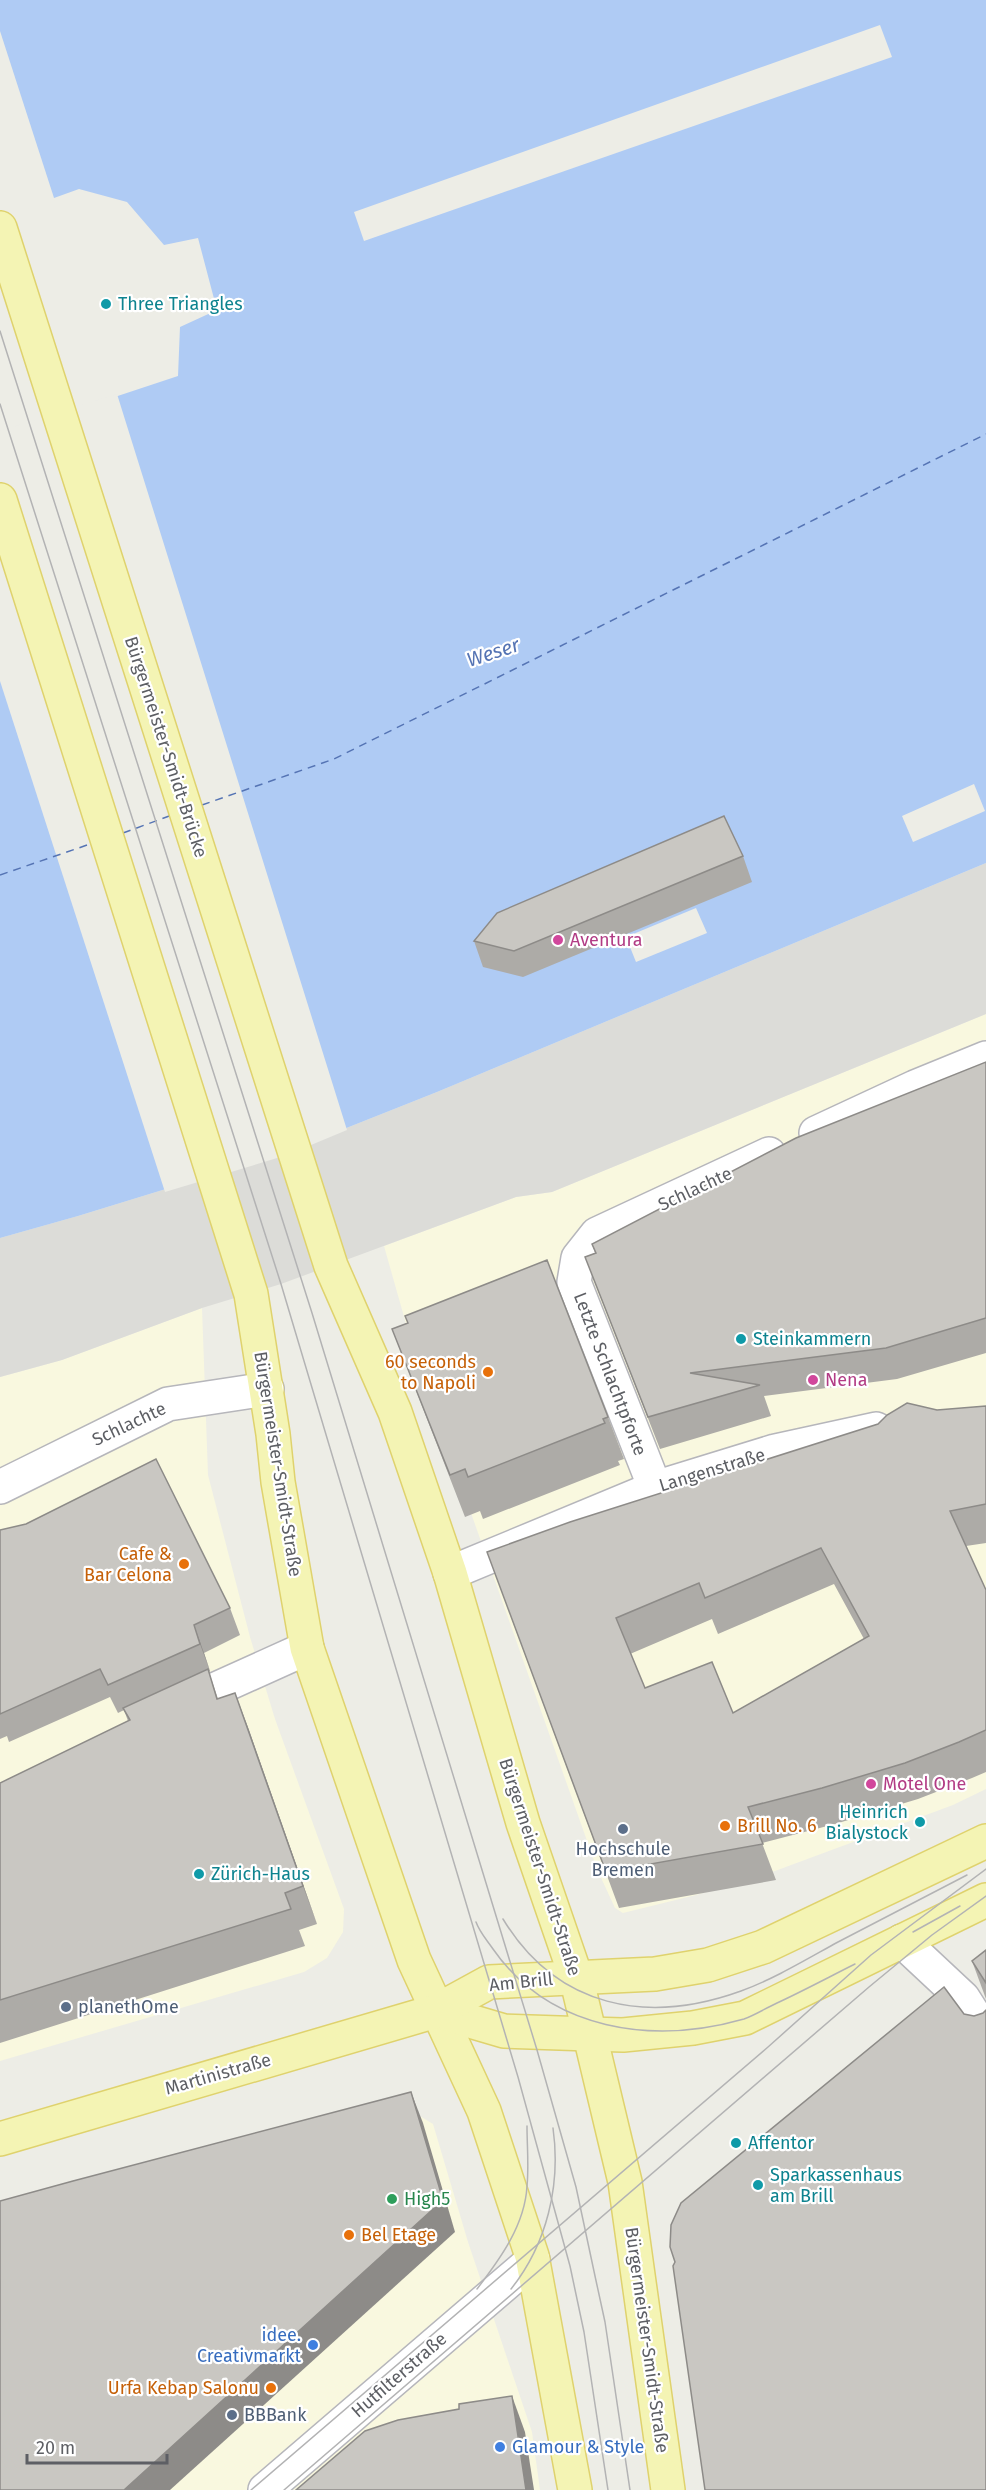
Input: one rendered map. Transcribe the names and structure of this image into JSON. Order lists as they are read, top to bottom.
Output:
{
  "streets": {
    "main road": [
      "Bürgermeister-Smidt-Brücke",
      "Bürgermeister-Smidt-Straße",
      "Am Brill",
      "Martinistraße"
    ],
    "street": [
      "Schlachte",
      "Letzte Schlachtpforte",
      "Langenstraße",
      "Hutfilterstraße"
    ]
  },
  "crossings": [
    ["Bürgermeister-Smidt-Brücke", "Bürgermeister-Smidt-Straße"],
    ["Schlachte", "Letzte Schlachtpforte"],
    ["Schlachte", "Bürgermeister-Smidt-Straße"],
    ["Letzte Schlachtpforte", "Langenstraße"],
    ["Bürgermeister-Smidt-Straße", "Langenstraße"],
    ["Bürgermeister-Smidt-Straße", "Am Brill"],
    ["Bürgermeister-Smidt-Straße", "Martinistraße"],
    ["Bürgermeister-Smidt-Straße", "Hutfilterstraße"],
    ["Am Brill", "Martinistraße"]
  ],
  "water": ["Weser"],
  "places": [
    "Three Triangles",
    "Aventura",
    "Steinkammern",
    "60 seconds to Napoli",
    "Nena",
    "Cafe & Bar Celona",
    "Motel One",
    "Heinrich Bialystock",
    "Brill No. 6",
    "Hochschule Bremen",
    "Zürich-Haus",
    "planethOme",
    "Affentor",
    "Sparkassenhaus am Brill",
    "High5",
    "Bel Etage",
    "idee. Creativmarkt",
    "Urfa Kebap Salonu",
    "BBBank",
    "Glamour & Style"
  ],
  "scale_bar": "20 m"
}
